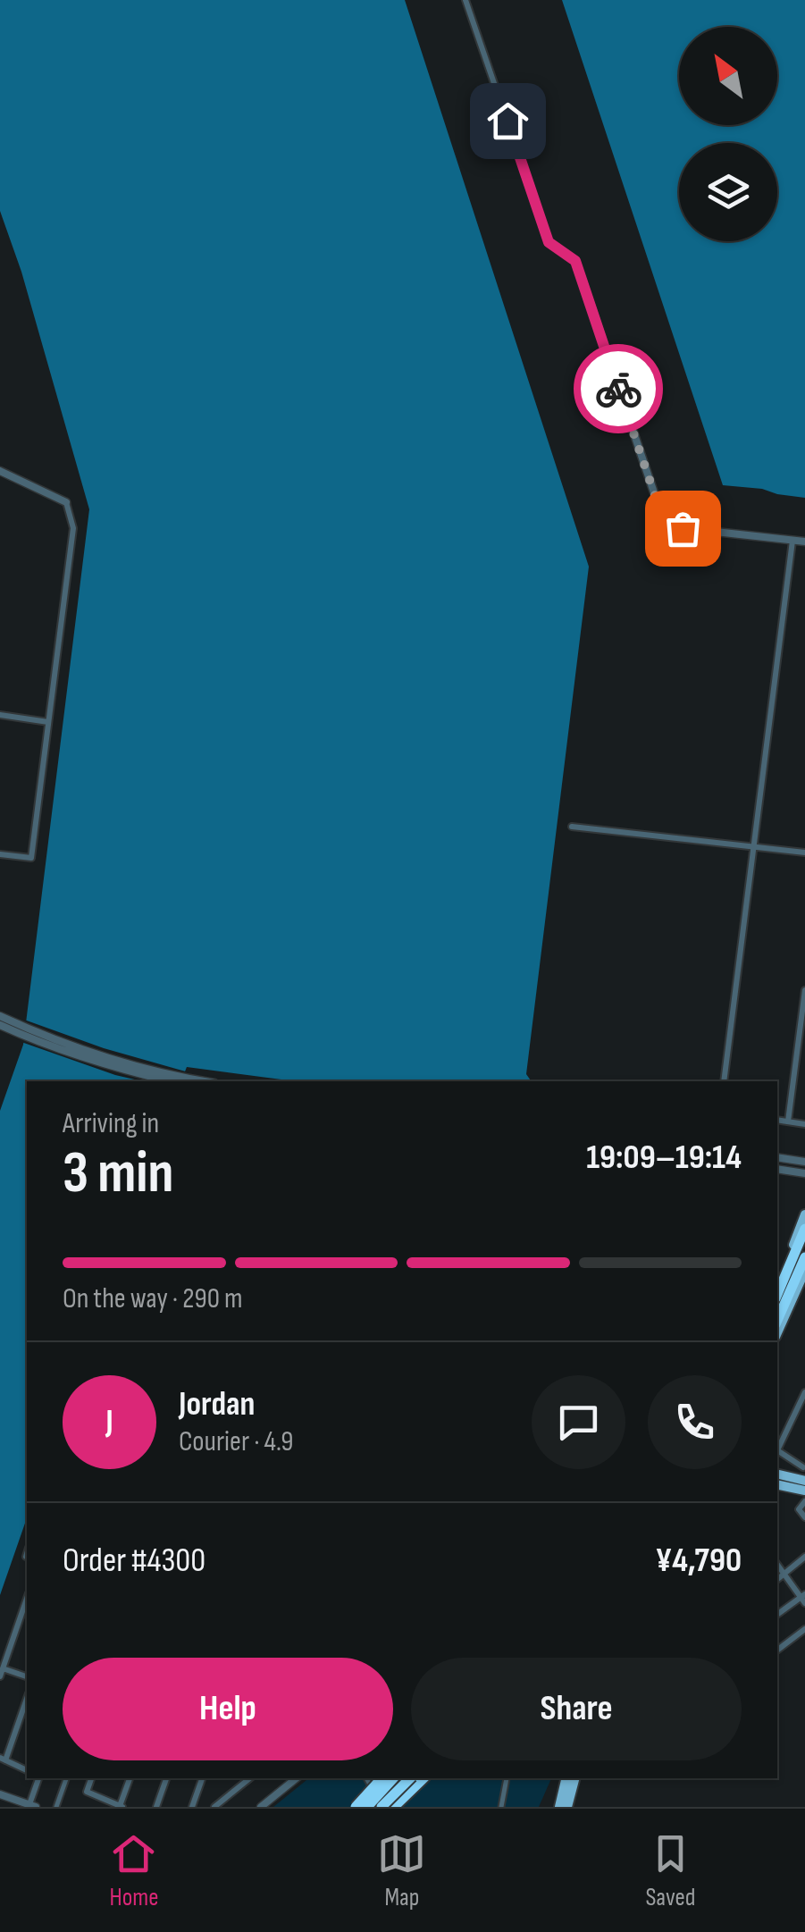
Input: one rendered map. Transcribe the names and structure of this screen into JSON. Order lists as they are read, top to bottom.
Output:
{
  "north": "top left",
  "page": {
    "heading": ["3 min", "Arriving in", "19:09–19:14"],
    "panel": [
      "Jordan",
      "Courier · 4.9",
      "Order #4300",
      "¥4,790"
    ],
    "bar": "On the way · 290 m",
    "round": "J",
    "buttons": ["Help", "Share"],
    "tabs": ["Home", "Map", "Saved"]
  }
}
